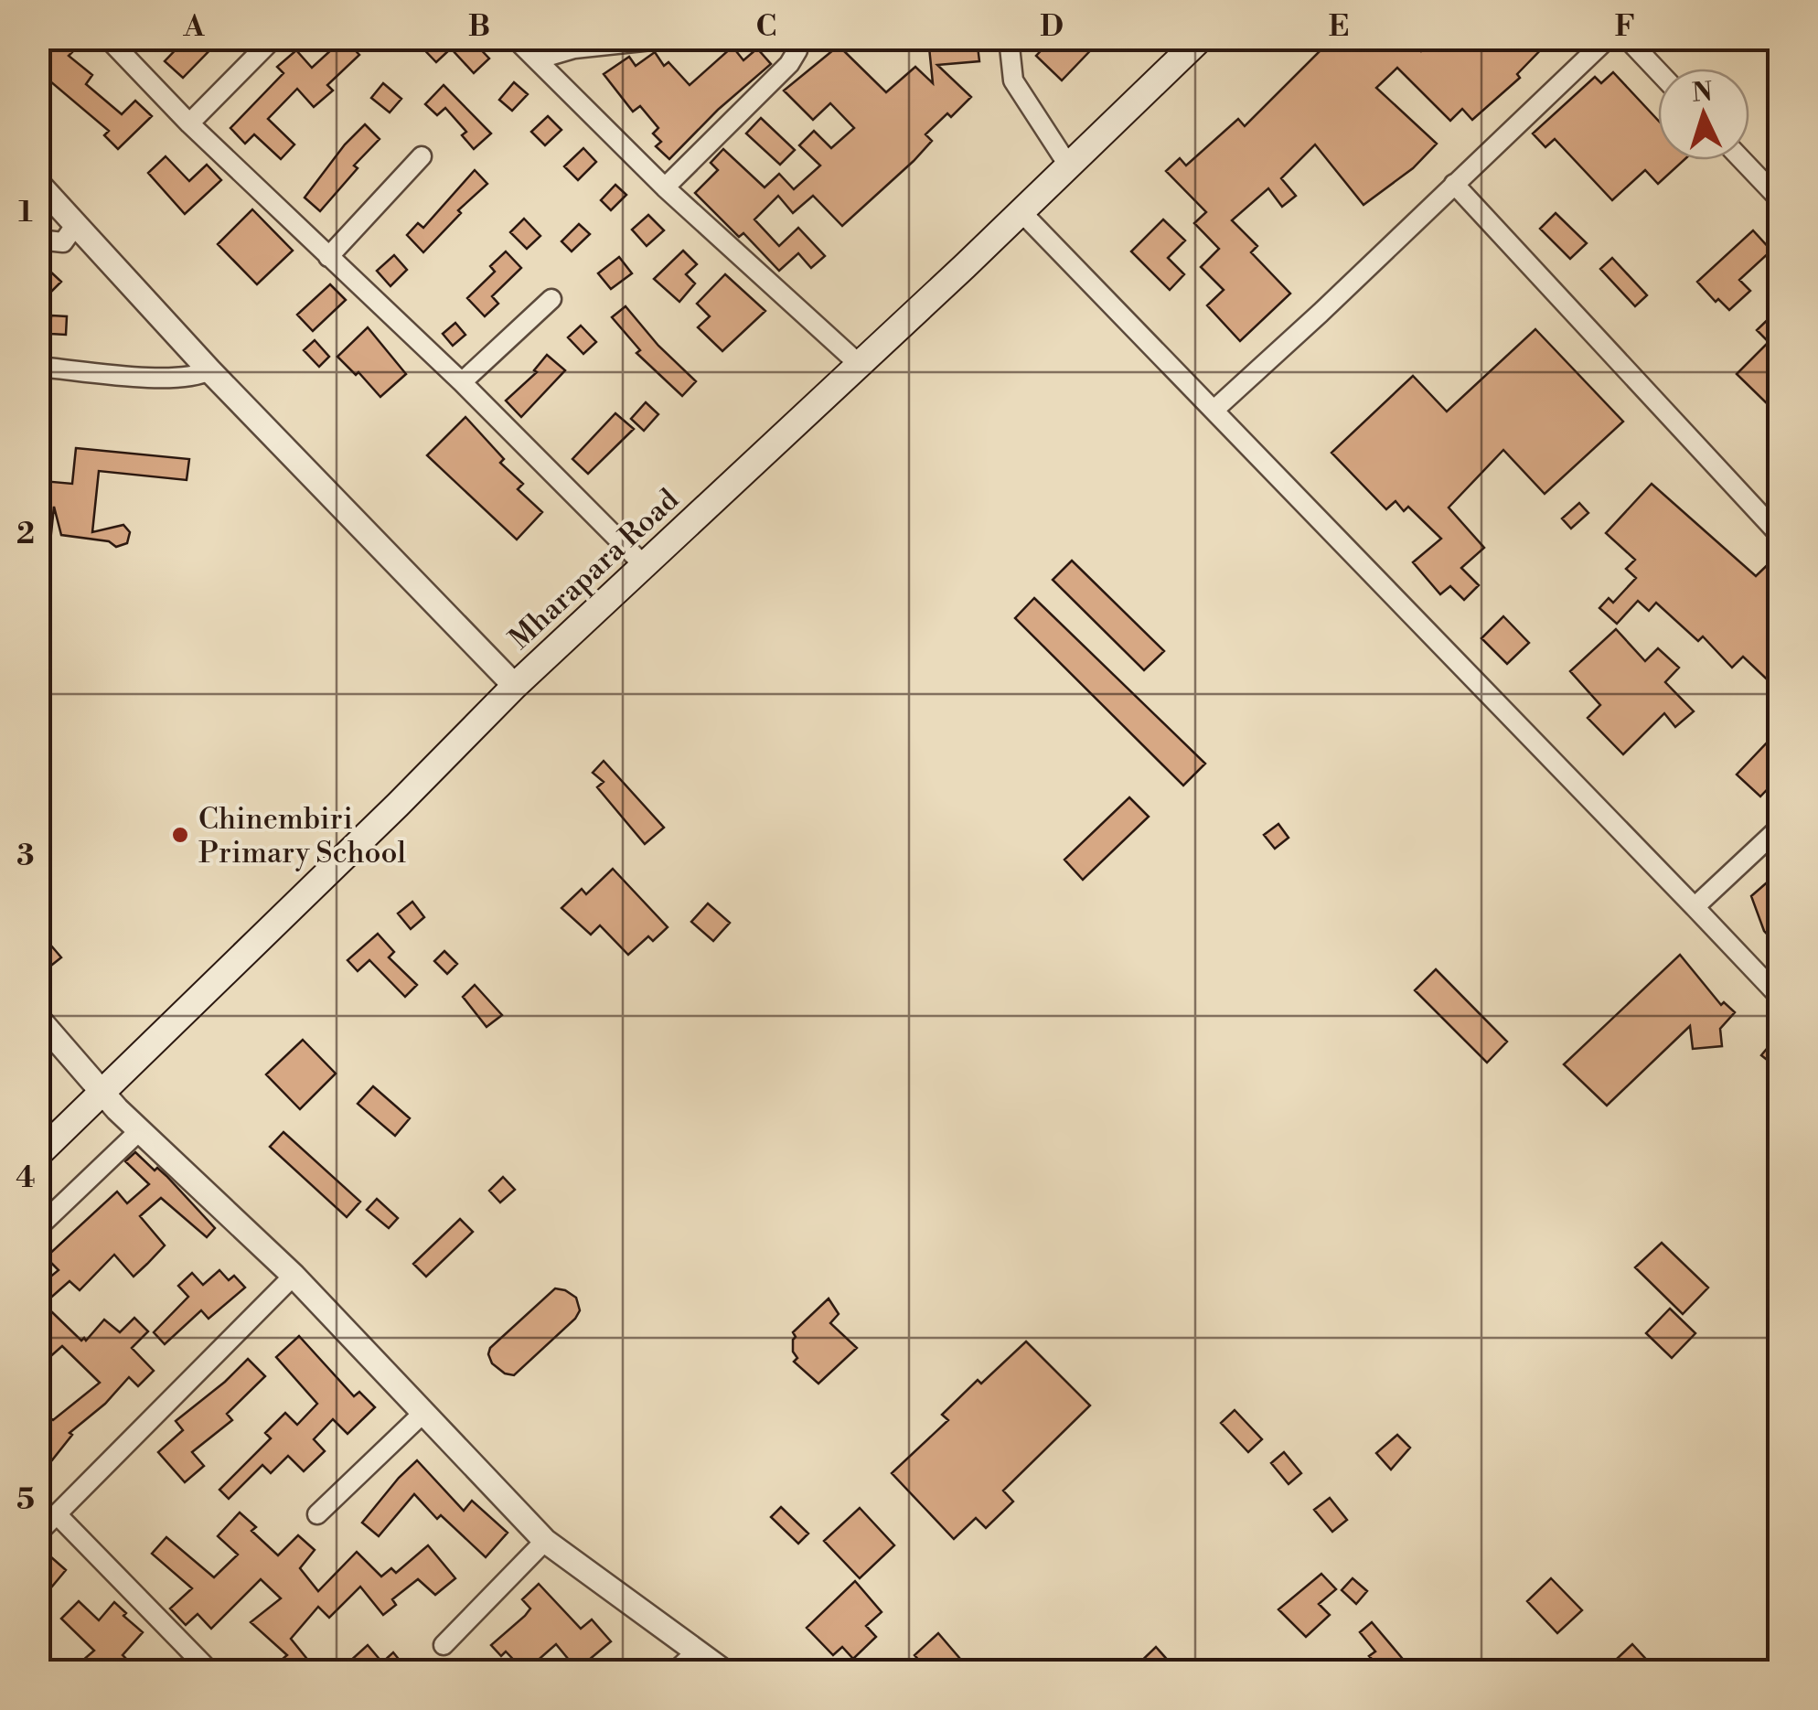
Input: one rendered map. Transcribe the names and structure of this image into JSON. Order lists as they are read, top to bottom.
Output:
{
  "streets": {
    "main road": ["Mharapara Road"]
  },
  "places": ["Chinembiri Primary School"],
  "north": "top",
  "grid": {
    "columns": [
      "A",
      "B",
      "C",
      "D",
      "E",
      "F"
    ],
    "rows": [
      "1",
      "2",
      "3",
      "4",
      "5"
    ]
  }
}
